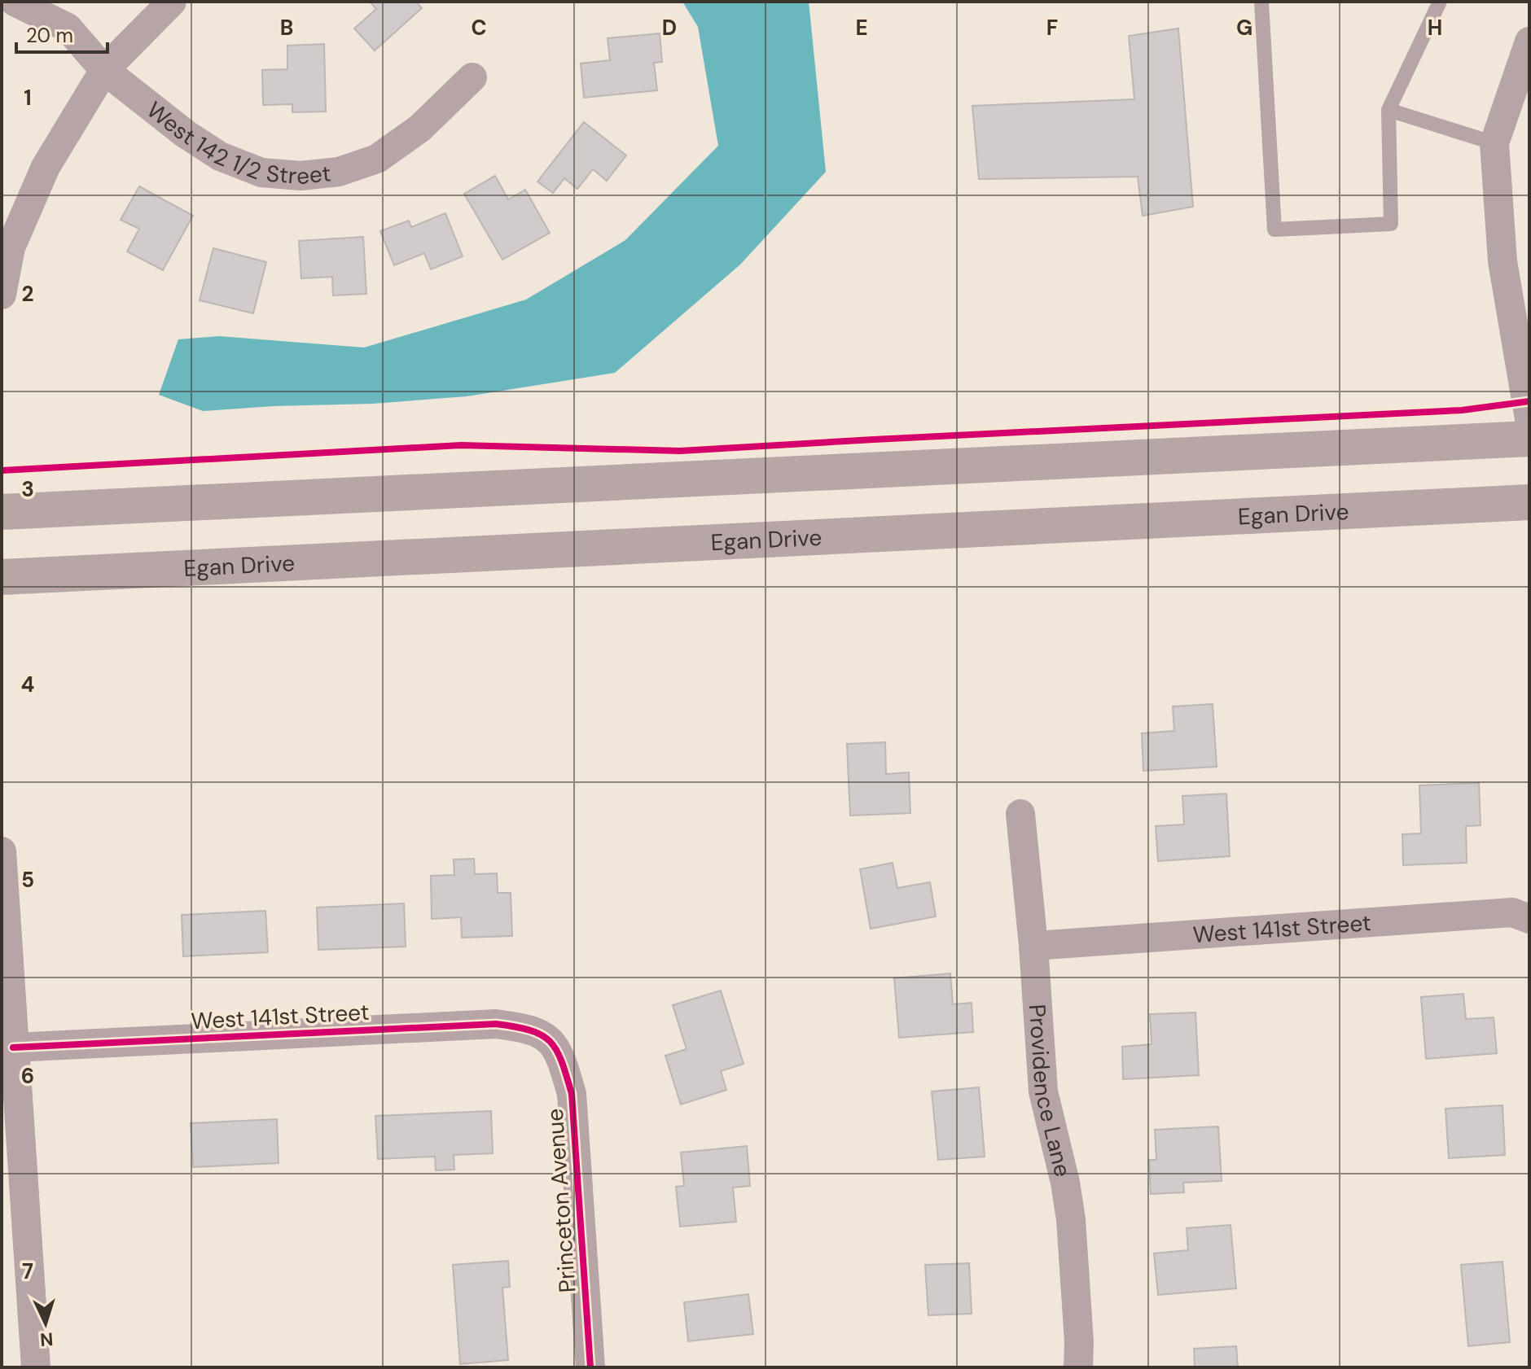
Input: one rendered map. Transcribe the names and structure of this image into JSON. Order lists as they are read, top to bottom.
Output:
{
  "streets": {
    "highway": ["Egan Drive"],
    "street": [
      "West 142 1/2 Street",
      "West 141st Street",
      "Providence Lane",
      "Princeton Avenue"
    ]
  },
  "crossings": [
    ["West 141st Street", "Providence Lane"],
    ["West 141st Street", "Princeton Avenue"]
  ],
  "scale_bar": "20 m",
  "north": "bottom",
  "grid": {
    "columns": [
      "B",
      "C",
      "D",
      "E",
      "F",
      "G",
      "H"
    ],
    "rows": [
      "1",
      "2",
      "3",
      "4",
      "5",
      "6",
      "7"
    ]
  }
}
